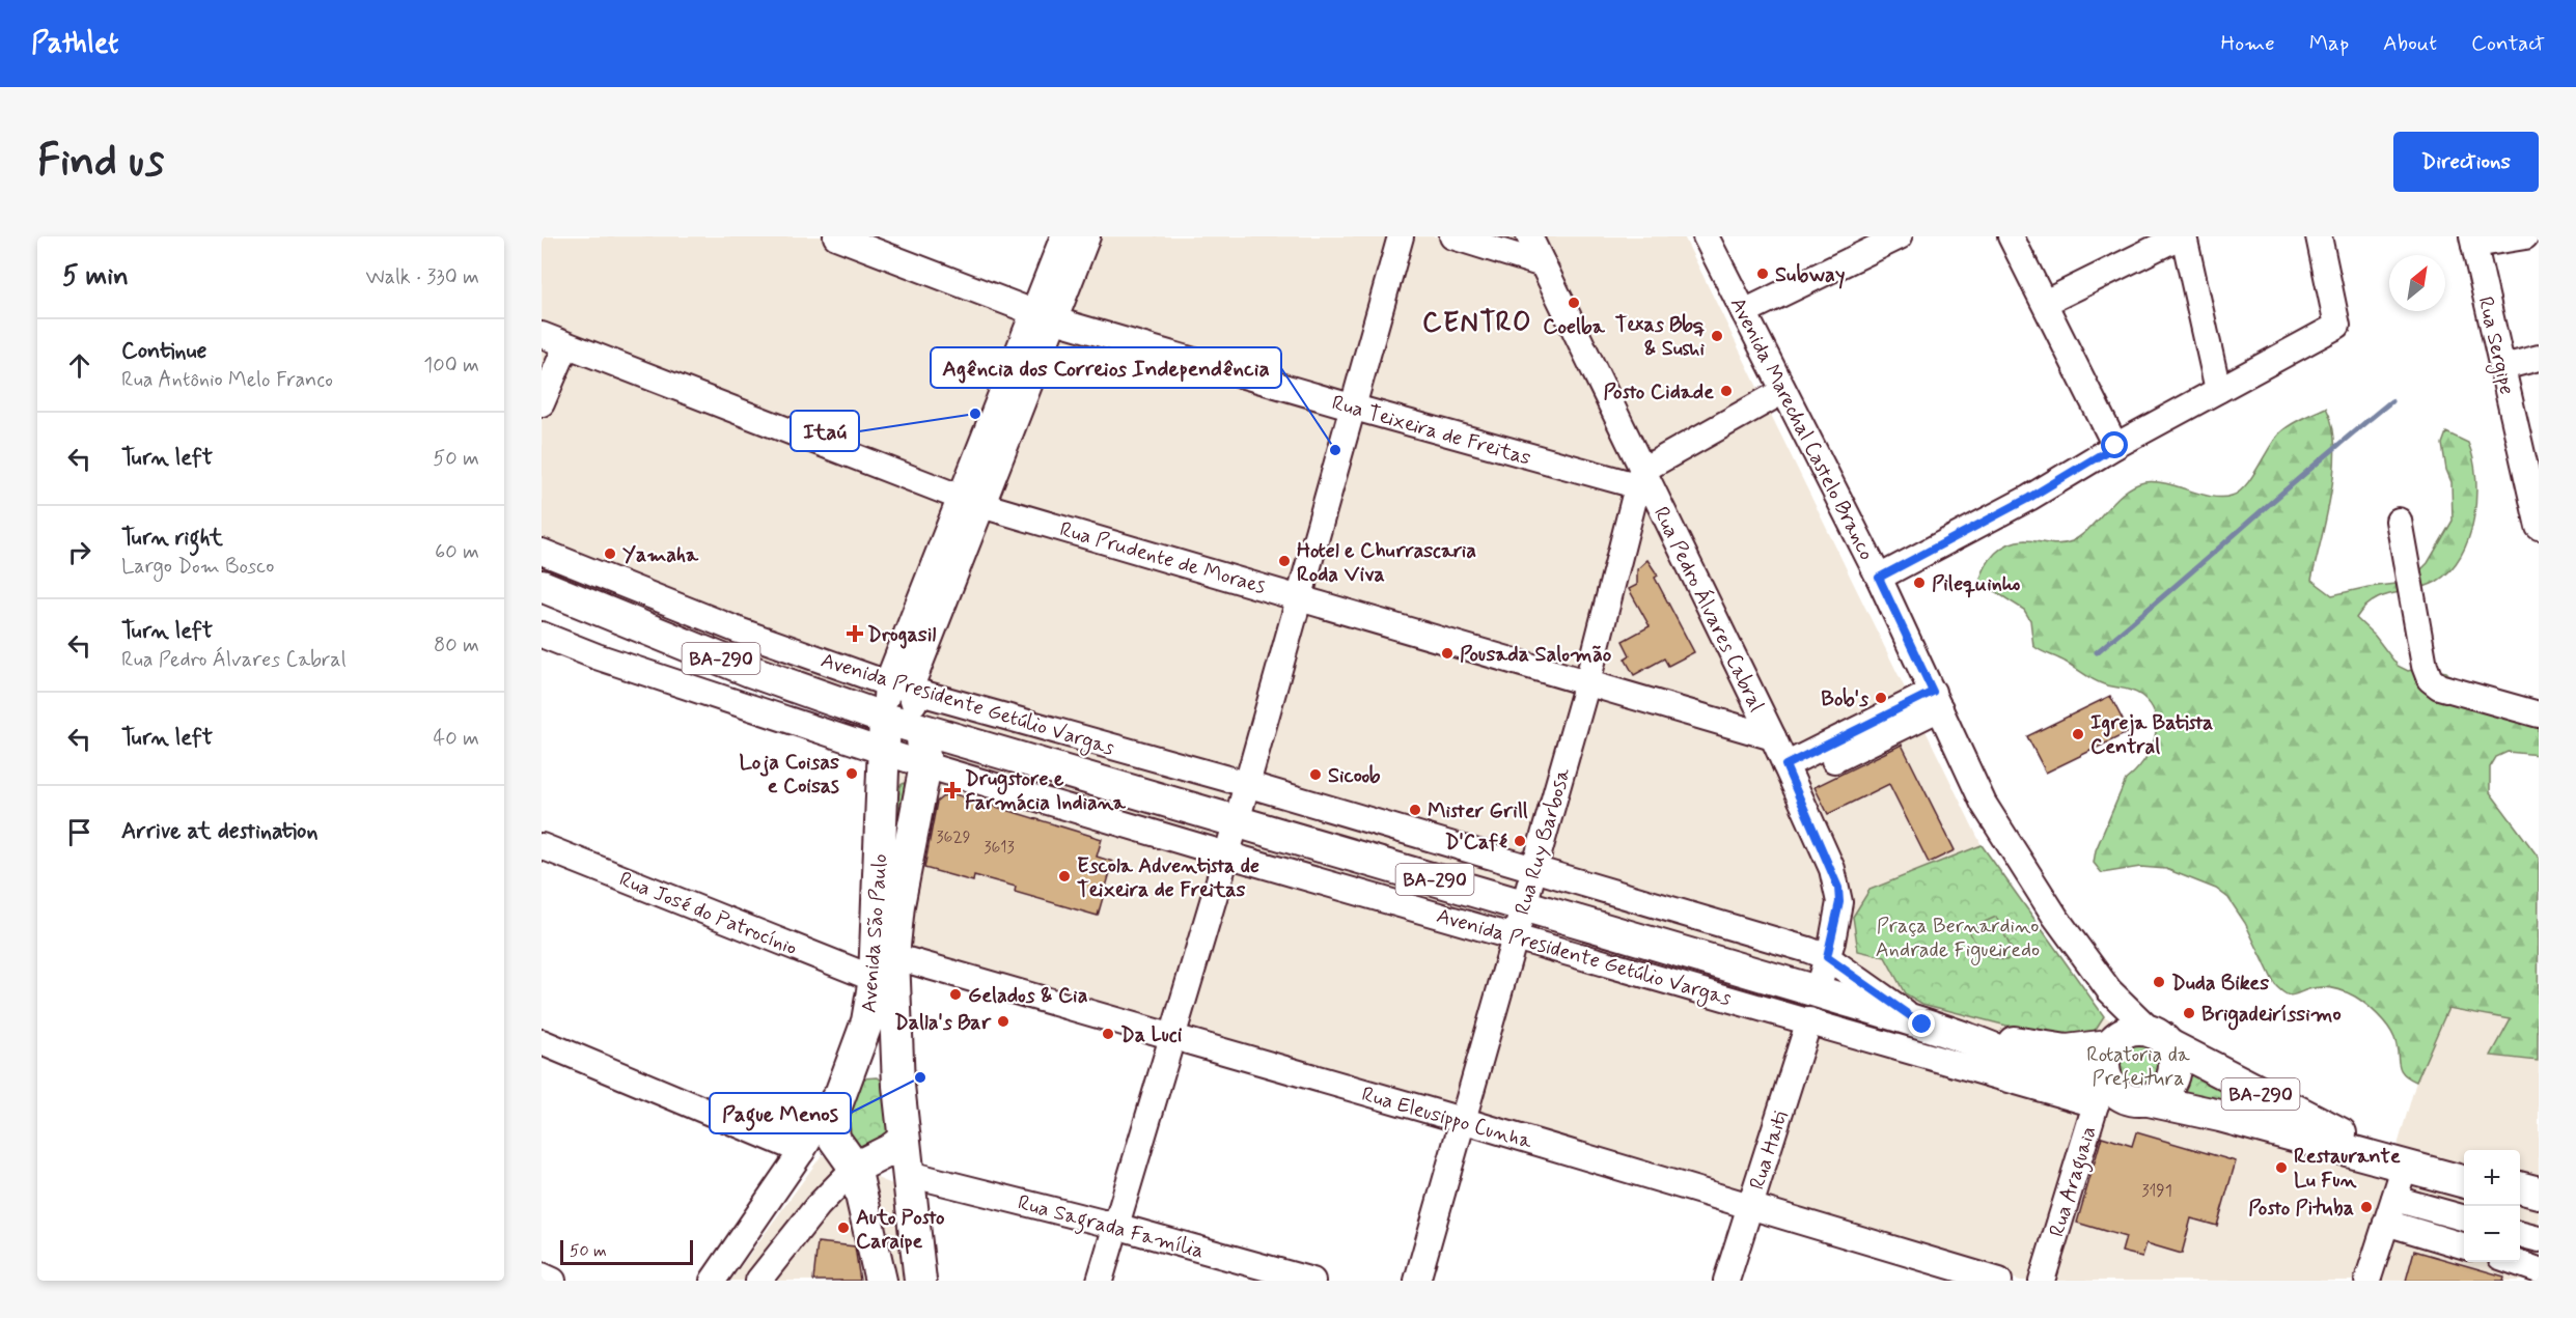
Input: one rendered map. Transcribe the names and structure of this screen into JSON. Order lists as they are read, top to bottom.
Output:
{
  "streets": {
    "main road": ["BA-290", "Avenida Presidente Getúlio Vargas", "Avenida São Paulo"],
    "street": [
      "Rua Sergipe",
      "Avenida Marechal Castelo Branco",
      "Rua Teixeira de Freitas",
      "Rua Prudente de Moraes",
      "Rua Pedro Álvares Cabral",
      "Rua Ruy Barbosa",
      "Rua José do Patrocínio",
      "Rua Eleusippo Cunha",
      "Rua Haiti",
      "Rua Araguaia",
      "Rua Sagrada Família"
    ]
  },
  "crossings": [
    ["Avenida Marechal Castelo Branco", "BA-290"],
    ["Avenida Marechal Castelo Branco", "Avenida Presidente Getúlio Vargas"],
    ["Avenida Marechal Castelo Branco", "Rua Araguaia"],
    ["Rua Teixeira de Freitas", "Rua Pedro Álvares Cabral"],
    ["Rua Teixeira de Freitas", "Rua Ruy Barbosa"],
    ["Rua Prudente de Moraes", "Rua Pedro Álvares Cabral"],
    ["Rua Prudente de Moraes", "Rua Ruy Barbosa"],
    ["Rua Pedro Álvares Cabral", "Avenida Presidente Getúlio Vargas"],
    ["Rua Pedro Álvares Cabral", "Rua Ruy Barbosa"],
    ["Rua Pedro Álvares Cabral", "Rua Haiti"],
    ["BA-290", "Avenida Presidente Getúlio Vargas"],
    ["BA-290", "Rua Araguaia"],
    ["Avenida Presidente Getúlio Vargas", "Rua Ruy Barbosa"],
    ["Avenida Presidente Getúlio Vargas", "Avenida São Paulo"],
    ["Avenida Presidente Getúlio Vargas", "Rua Haiti"],
    ["Avenida Presidente Getúlio Vargas", "Rua Araguaia"],
    ["Rua Ruy Barbosa", "Rua Eleusippo Cunha"],
    ["Rua José do Patrocínio", "Avenida São Paulo"],
    ["Rua José do Patrocínio", "Rua Eleusippo Cunha"],
    ["Avenida São Paulo", "Rua Eleusippo Cunha"],
    ["Avenida São Paulo", "Rua Sagrada Família"],
    ["Rua Eleusippo Cunha", "Rua Haiti"]
  ],
  "districts": ["CENTRO"],
  "parks": ["Praça Bernardino Andrade Figueiredo", "Rotatoria da Prefeitura"],
  "places": {
    "other": [
      "Subway",
      "Coelba",
      "Texas Bbq & Sushi",
      "Posto Cidade",
      "Itaú",
      "Agência dos Correios Independência",
      "Yamaha",
      "Hotel e Churrascaria Roda Viva",
      "Pilequinho",
      "Pousada Salomão",
      "Bob's",
      "Igreja Batista Central",
      "Loja Coisas e Coisas",
      "Sicoob",
      "Mister Grill",
      "D'Café",
      "Escola Adventista de Teixeira de Freitas",
      "Duda Bikes",
      "Gelados & Cia",
      "Brigadeiríssimo",
      "Dalla's Bar",
      "Da Luci",
      "Pague Menos",
      "Restaurante Lu Fun",
      "Posto Pituba",
      "Auto Posto Caraipe"
    ],
    "health": ["Drogasil", "Drugstore e Farmácia Indiana"]
  },
  "house_numbers": ["3629", "3613", "3191"],
  "scale_bar": "50 m",
  "north": "top right",
  "page": {
    "header": "Pathlet",
    "nav": [
      "Home",
      "Map",
      "About",
      "Contact"
    ],
    "buttons": "Directions",
    "title": "Find us",
    "heading": ["5 min", "Walk · 330 m"],
    "list": [
      ["Continue", "Rua Antônio Melo Franco", "100 m"],
      ["Turn left", "50 m"],
      ["Turn right", "Largo Dom Bosco", "60 m"],
      ["Turn left", "Rua Pedro Álvares Cabral", "80 m"],
      ["Turn left", "40 m"],
      "Arrive at destination"
    ],
    "map_buttons": ["+", "−"],
    "scale": "50 m"
  }
}
